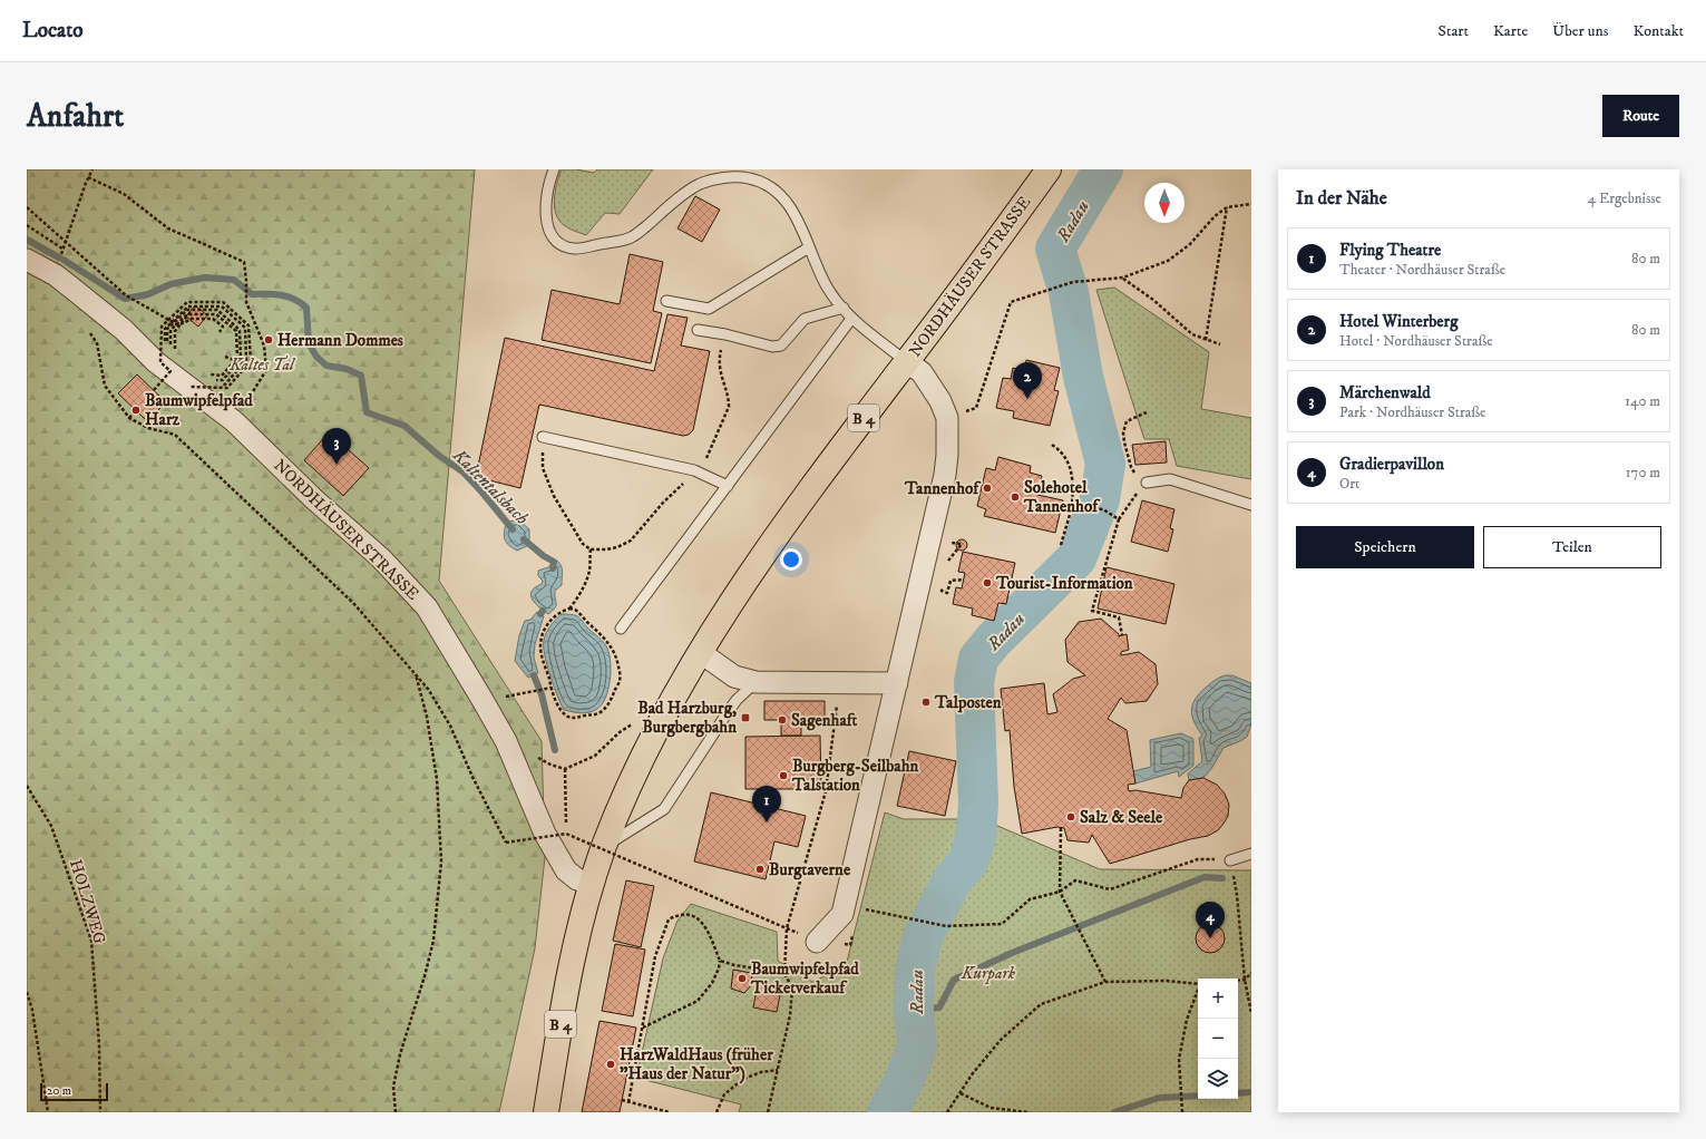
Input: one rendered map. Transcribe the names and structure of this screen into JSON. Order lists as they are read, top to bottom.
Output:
{
  "streets": {
    "main road": ["NORDHÄUSER STRASSE", "B 4"],
    "path": ["HOLZWEG"]
  },
  "water": ["Radau", "Kaltentalsbach"],
  "parks": ["Kaltes Tal", "Kurpark"],
  "places": {
    "other": [
      "Hermann Dommes",
      "Baumwipfelpfad Harz",
      "Tannenhof",
      "Solehotel Tannenhof",
      "Tourist-Information",
      "Talposten",
      "Sagenhaft",
      "Burgberg-Seilbahn Talstation",
      "Salz & Seele",
      "Burgtaverne",
      "Baumwipfelpfad Ticketverkauf",
      "HarzWaldHaus (früher \"Haus der Natur\")"
    ],
    "transit": ["Bad Harzburg, Burgbergbahn"]
  },
  "scale_bar": "20 m",
  "north": "bottom",
  "page": {
    "header": "Locato",
    "nav": [
      "Start",
      "Karte",
      "Über uns",
      "Kontakt"
    ],
    "buttons": [
      "Route",
      ["Speichern", "Teilen"]
    ],
    "title": "Anfahrt",
    "heading": ["In der Nähe", "4 Ergebnisse"],
    "list": [
      {
        "mark": "1",
        "name": "Flying Theatre",
        "note": "Theater · Nordhäuser Straße",
        "value": "80 m"
      },
      {
        "mark": "2",
        "name": "Hotel Winterberg",
        "note": "Hotel · Nordhäuser Straße",
        "value": "80 m"
      },
      {
        "mark": "3",
        "name": "Märchenwald",
        "note": "Park · Nordhäuser Straße",
        "value": "140 m"
      },
      {
        "mark": "4",
        "name": "Gradierpavillon",
        "note": "Ort",
        "value": "170 m"
      }
    ],
    "pins": [
      "2",
      "3",
      "1",
      "4"
    ],
    "map_buttons": ["+", "−"],
    "scale": "20 m"
  }
}
